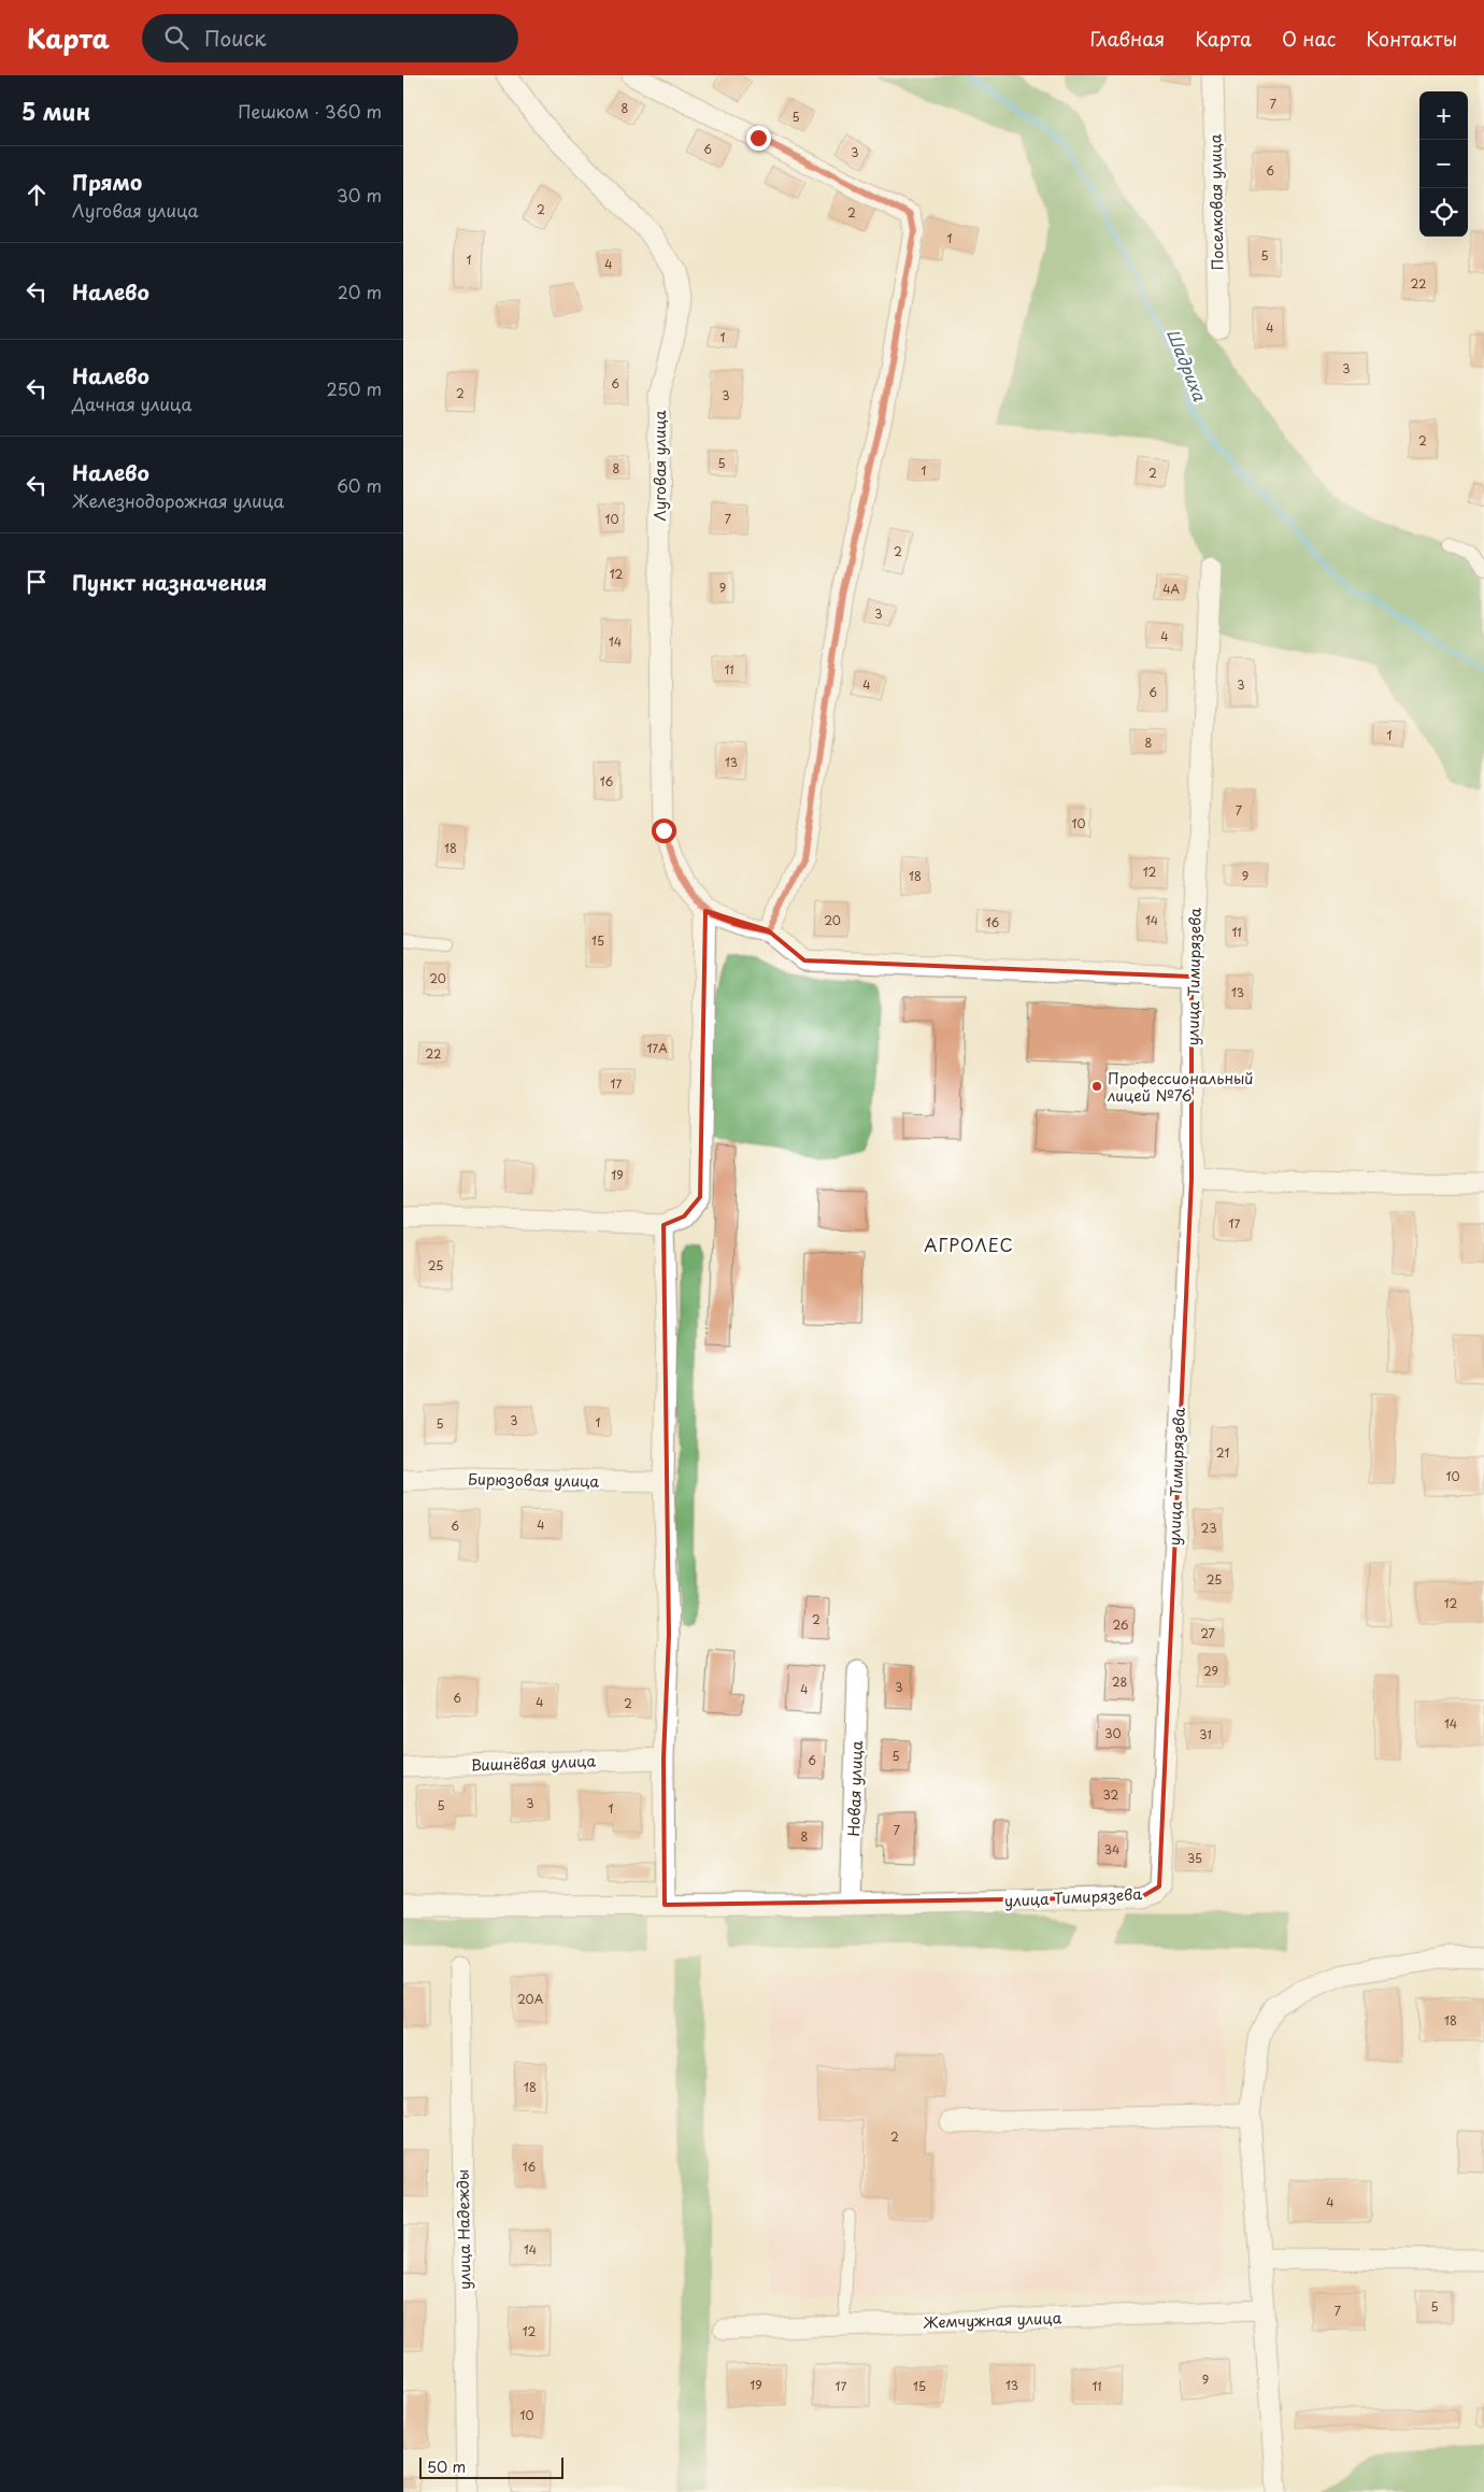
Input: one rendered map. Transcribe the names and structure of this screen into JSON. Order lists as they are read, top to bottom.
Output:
{
  "streets": {
    "street": [
      "Поселковая улица",
      "Луговая улица",
      "улица Тимирязева",
      "Бирюзовая улица",
      "Вишнёвая улица",
      "Новая улица",
      "улица Надежды",
      "Жемчужная улица"
    ]
  },
  "crossings": [
    ["улица Тимирязева", "Новая улица"]
  ],
  "districts": ["АГРОЛЕС"],
  "water": ["Шадриха"],
  "places": ["Профессиональный лицей №76"],
  "house_numbers": [
    "7",
    "8",
    "5",
    "6",
    "3",
    "6",
    "2",
    "2",
    "1",
    "5",
    "1",
    "4",
    "22",
    "4",
    "1",
    "3",
    "6",
    "2",
    "3",
    "2",
    "5",
    "8",
    "1",
    "2",
    "10",
    "7",
    "2",
    "12",
    "9",
    "4А",
    "3",
    "4",
    "14",
    "11",
    "4",
    "3",
    "6",
    "1",
    "8",
    "13",
    "16",
    "7",
    "10",
    "18",
    "12",
    "18",
    "9",
    "20",
    "14",
    "16",
    "11",
    "15",
    "20",
    "13",
    "17А",
    "22",
    "17",
    "19",
    "17",
    "25",
    "3",
    "1",
    "5",
    "21",
    "10",
    "4",
    "6",
    "23",
    "25",
    "12",
    "2",
    "26",
    "27",
    "29",
    "28",
    "3",
    "4",
    "6",
    "4",
    "2",
    "14",
    "30",
    "31",
    "5",
    "6",
    "32",
    "3",
    "5",
    "1",
    "7",
    "8",
    "34",
    "35",
    "20А",
    "18",
    "18",
    "2",
    "16",
    "4",
    "14",
    "5",
    "7",
    "12",
    "9",
    "19",
    "13",
    "17",
    "15",
    "11",
    "10"
  ],
  "scale_bar": "50 m",
  "page": {
    "header": "Карта",
    "search": "Поиск",
    "nav": [
      "Главная",
      "Карта",
      "О нас",
      "Контакты"
    ],
    "heading": ["5 мин", "Пешком · 360 m"],
    "map_buttons": ["+", "−"],
    "list": [
      ["Прямо", "Луговая улица", "30 m"],
      ["Налево", "20 m"],
      ["Налево", "Дачная улица", "250 m"],
      ["Налево", "Железнодорожная улица", "60 m"],
      "Пункт назначения"
    ],
    "scale": "50 m"
  }
}
